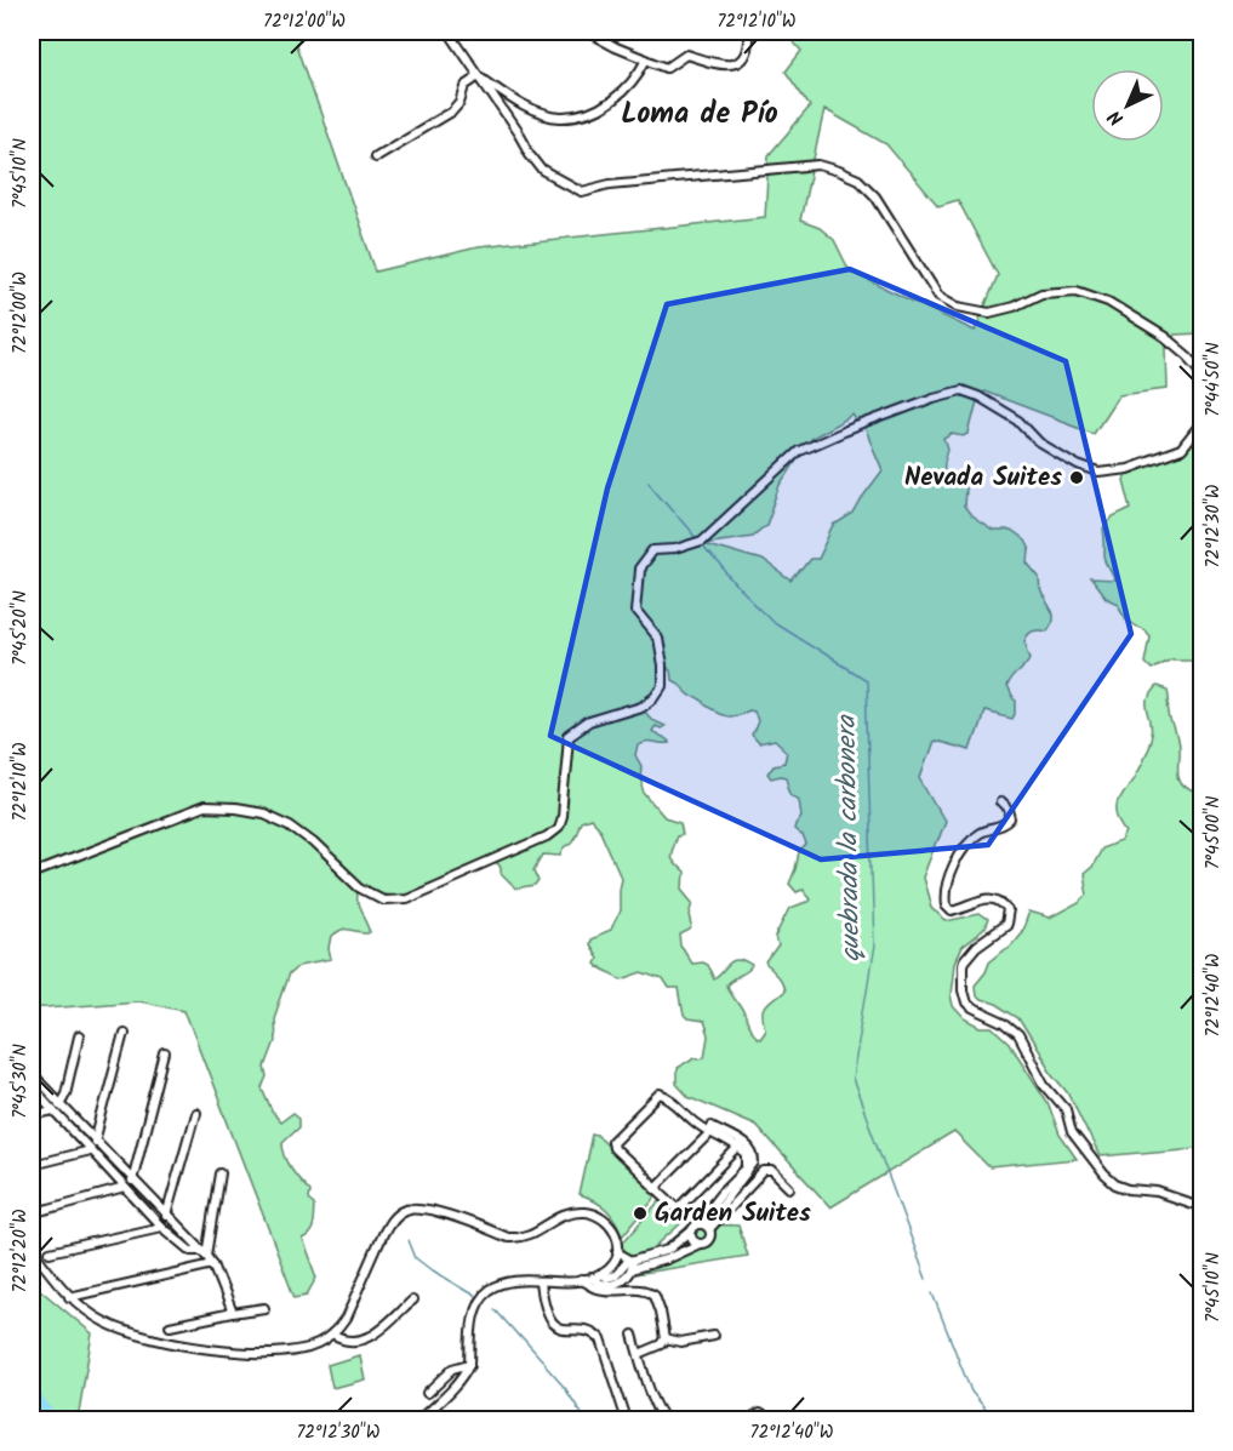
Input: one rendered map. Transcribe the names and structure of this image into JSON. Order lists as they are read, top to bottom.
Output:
{
  "districts": ["Loma de Pío"],
  "water": ["quebrada la carbonera"],
  "places": ["Nevada Suites", "Garden Suites"],
  "north": "bottom left",
  "coordinates": [
    "72°12'00\"W",
    "72°12'10\"W",
    "7°45'10\"N",
    "7°44'50\"N",
    "72°12'30\"W",
    "7°45'20\"N",
    "7°45'00\"N",
    "72°12'40\"W",
    "7°45'30\"N",
    "72°12'20\"W"
  ]
}
